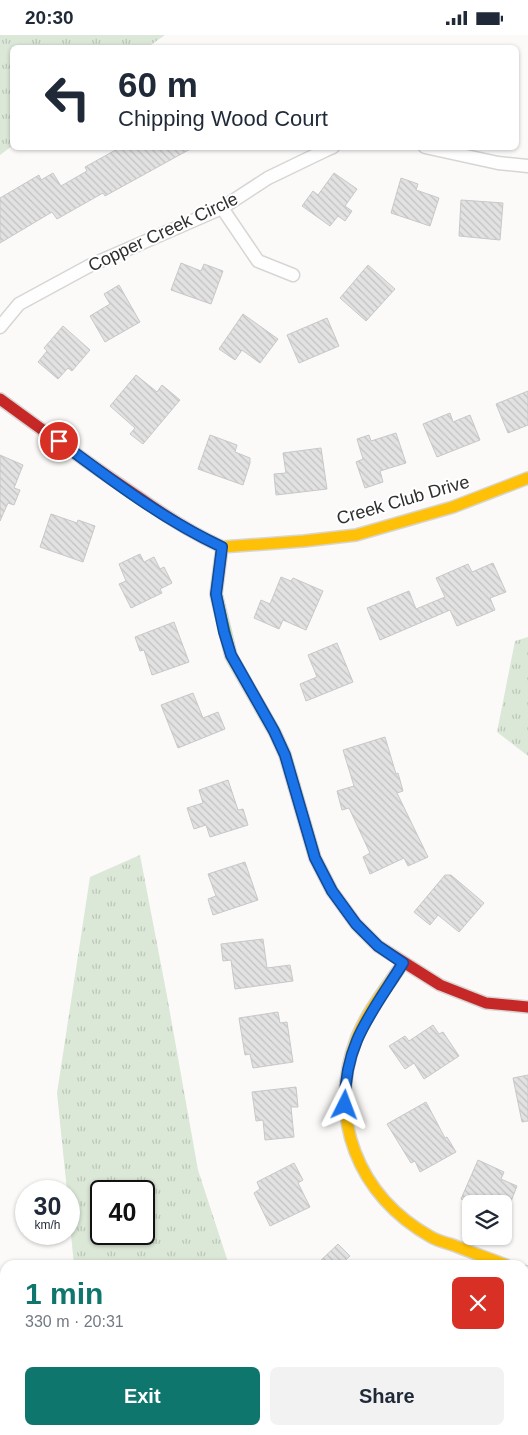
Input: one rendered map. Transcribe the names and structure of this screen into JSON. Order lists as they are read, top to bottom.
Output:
{
  "streets": {
    "street": ["Copper Creek Circle", "Creek Club Drive"]
  },
  "page": {
    "status": "20:30",
    "turn": ["60 m", "Chipping Wood Court"],
    "speed": "30 km/h",
    "limit": "40",
    "heading": ["1 min", "330 m · 20:31"],
    "buttons": ["Exit", "Share"]
  }
}
